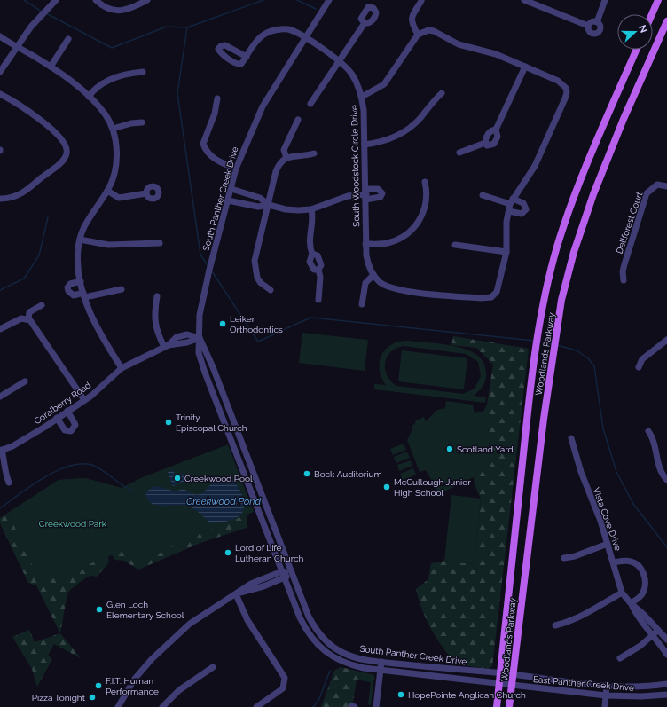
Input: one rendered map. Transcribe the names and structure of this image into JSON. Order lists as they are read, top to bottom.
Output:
{
  "streets": {
    "main road": ["Woodlands Parkway"],
    "street": [
      "South Woodstock Circle Drive",
      "South Panther Creek Drive",
      "Dellforest Court",
      "Coralberry Road",
      "Vista Cove Drive",
      "East Panther Creek Drive"
    ]
  },
  "crossings": [
    ["South Woodstock Circle Drive", "South Panther Creek Drive"],
    ["South Panther Creek Drive", "Woodlands Parkway"],
    ["South Panther Creek Drive", "Coralberry Road"],
    ["South Panther Creek Drive", "East Panther Creek Drive"],
    ["Woodlands Parkway", "East Panther Creek Drive"]
  ],
  "water": ["Creekwood Pond"],
  "parks": ["Creekwood Park"],
  "places": [
    "Leiker Orthodontics",
    "Trinity Episcopal Church",
    "Scotland Yard",
    "Bock Auditorium",
    "Creekwood Pool",
    "McCullough Junior High School",
    "Lord of Life Lutheran Church",
    "Glen Loch Elementary School",
    "F.I.T. Human Performance",
    "HopePointe Anglican Church",
    "Pizza Tonight"
  ],
  "north": "right"
}
